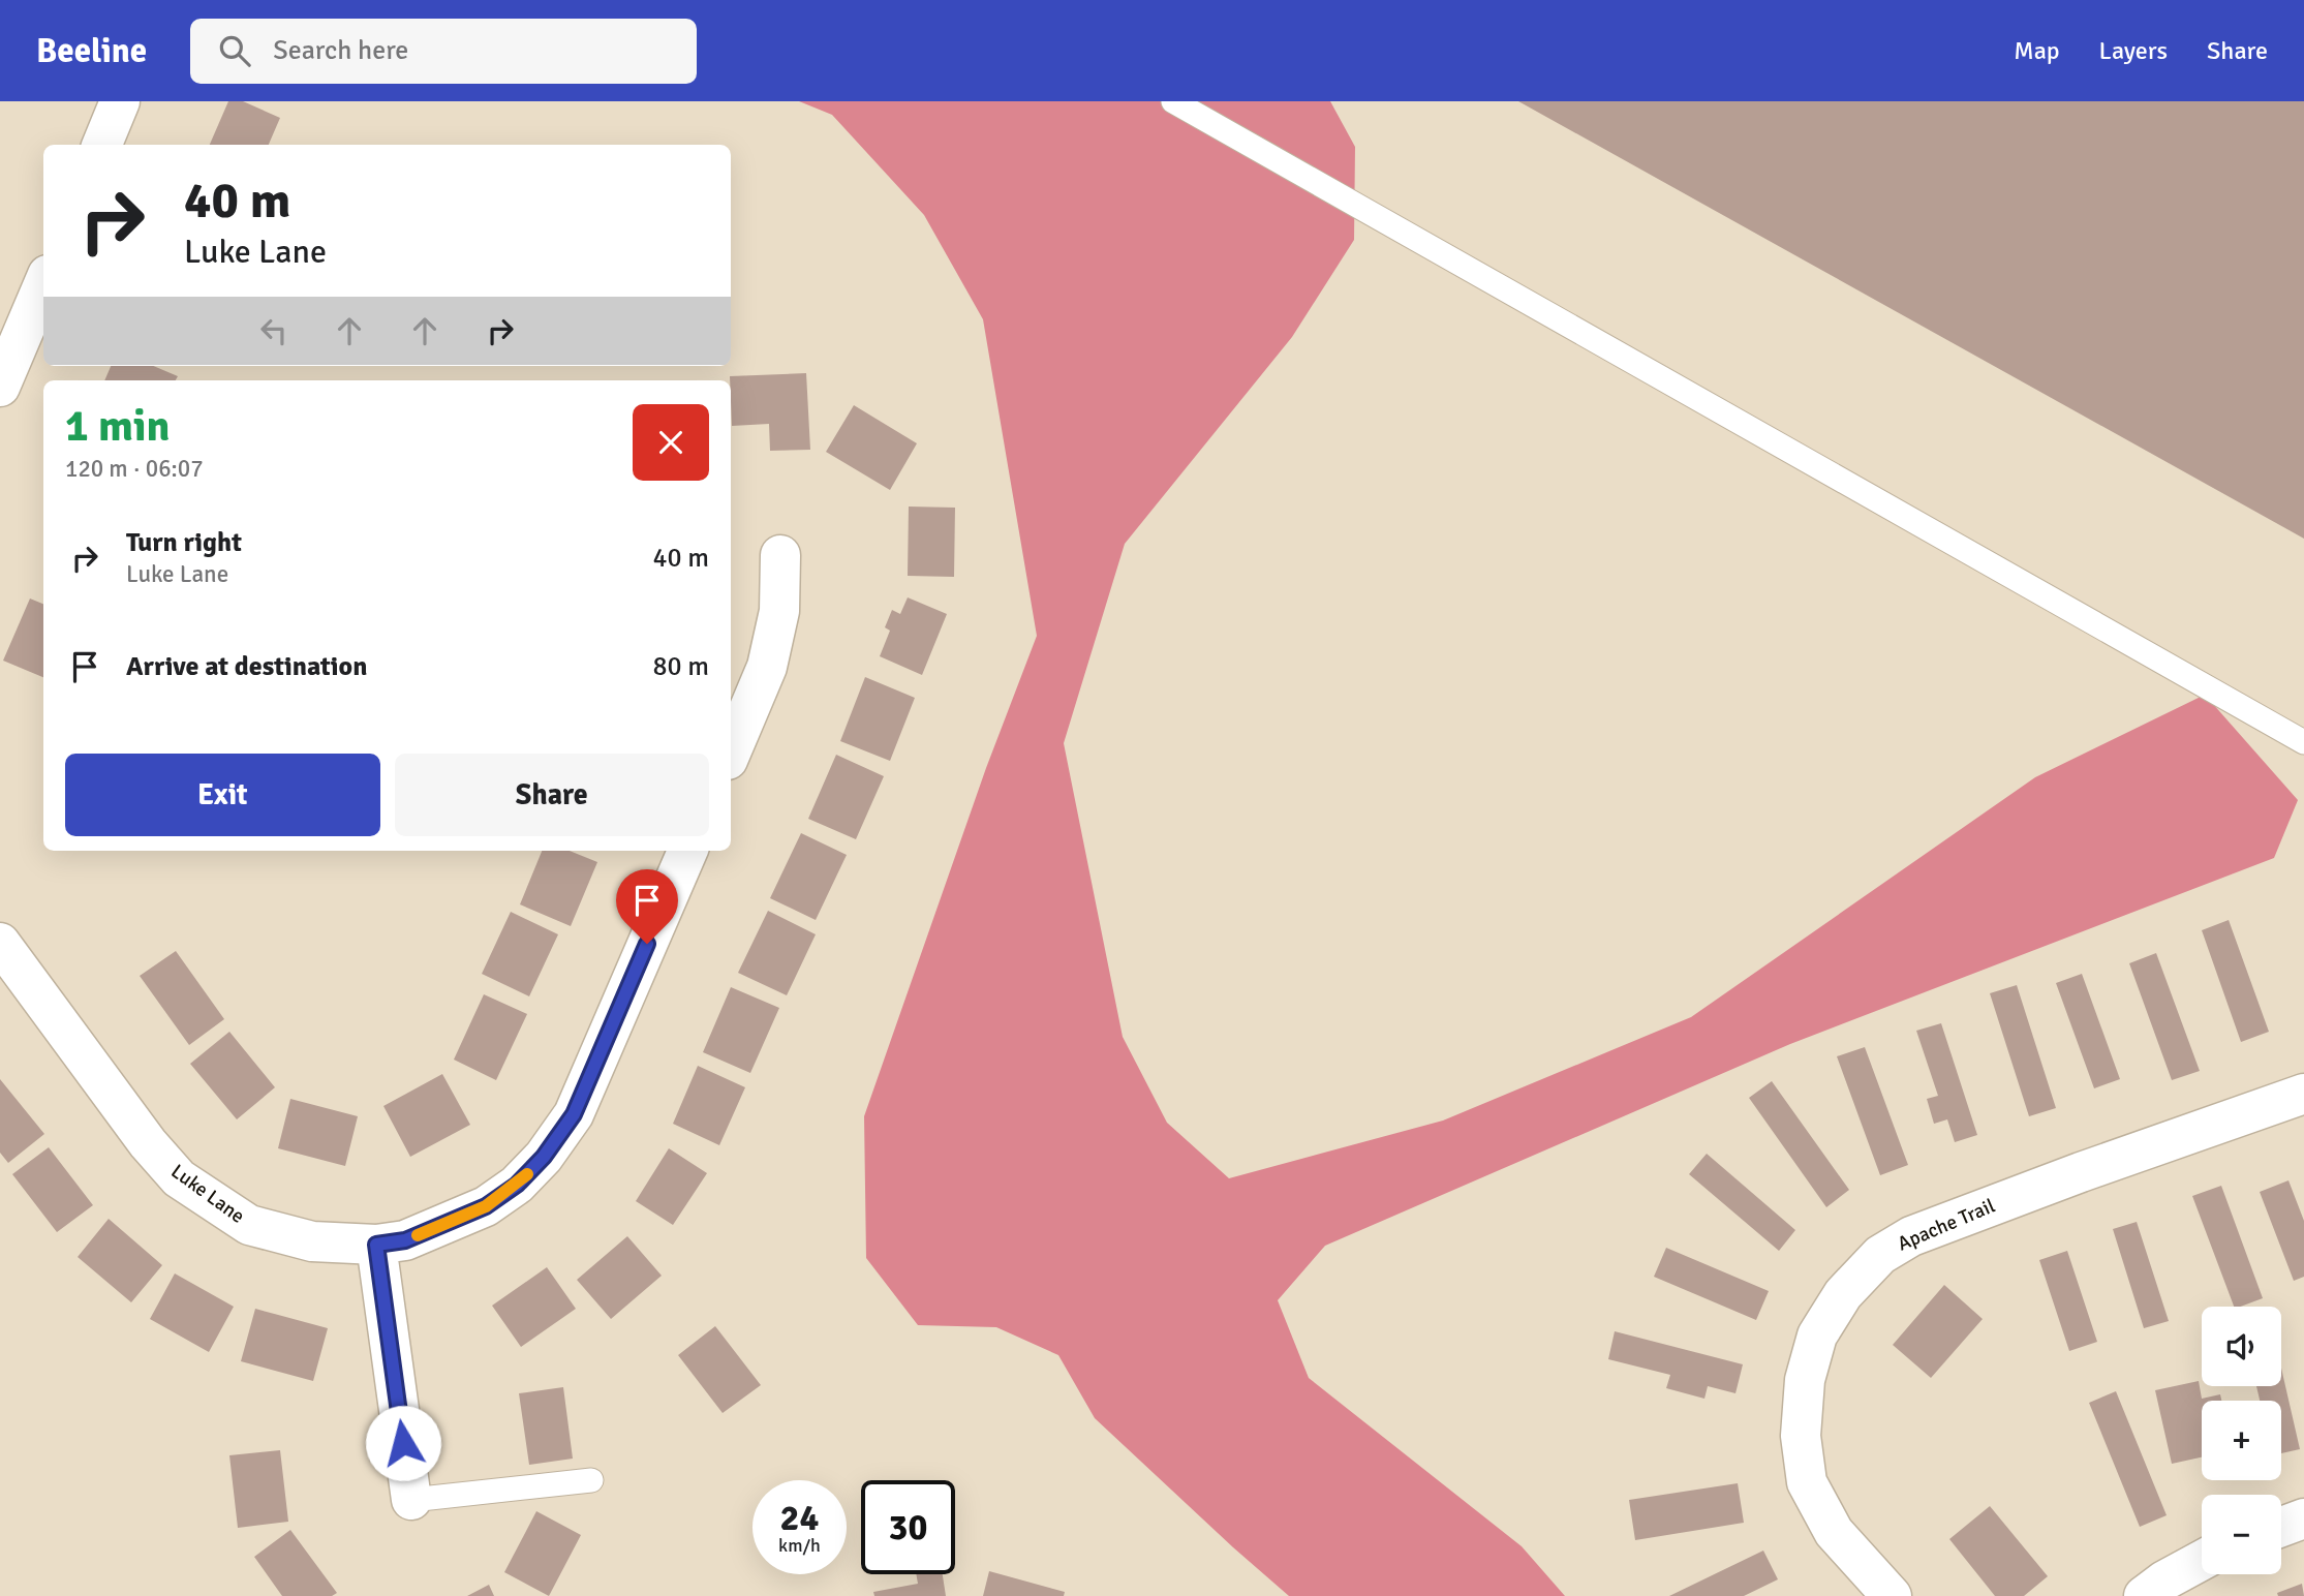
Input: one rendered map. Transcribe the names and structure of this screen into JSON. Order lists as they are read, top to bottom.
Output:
{
  "streets": {
    "street": ["Luke Lane", "Apache Trail"]
  },
  "page": {
    "header": "Beeline",
    "search": "Search here",
    "nav": ["Map", "Layers", "Share"],
    "turn": ["40 m", "Luke Lane"],
    "heading": ["1 min", "120 m · 06:07"],
    "list": [
      {
        "name": "Turn right",
        "note": "Luke Lane",
        "value": "40 m"
      },
      {
        "name": "Arrive at destination",
        "value": "80 m"
      }
    ],
    "buttons": ["Exit", "Share"],
    "map_buttons": ["+", "−"],
    "speed": "24 km/h",
    "limit": "30"
  }
}
